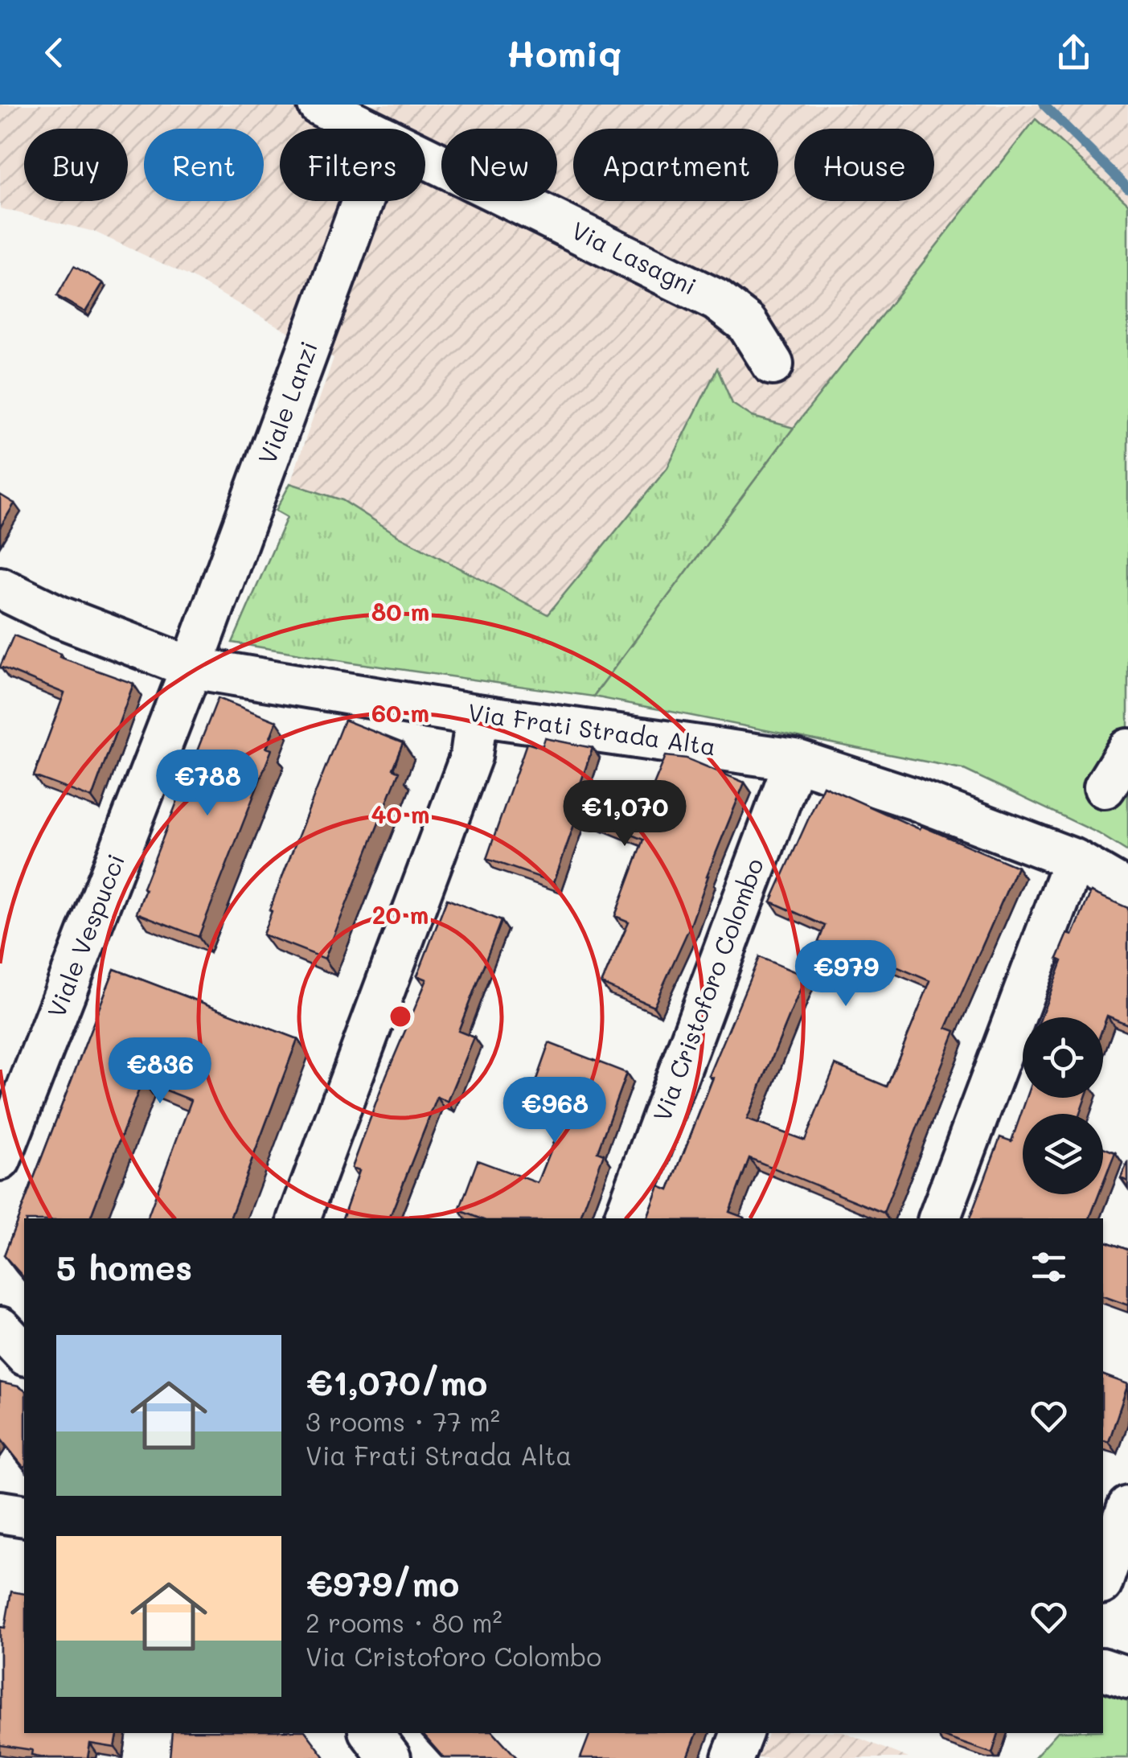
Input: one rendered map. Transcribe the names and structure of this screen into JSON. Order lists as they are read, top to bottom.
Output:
{
  "streets": {
    "street": [
      "Via Lasagni",
      "Viale Lanzi",
      "Via Frati Strada Alta",
      "Viale Vespucci",
      "Via Cristoforo Colombo"
    ]
  },
  "crossings": [
    ["Viale Lanzi", "Via Frati Strada Alta"],
    ["Viale Lanzi", "Viale Vespucci"],
    ["Via Frati Strada Alta", "Viale Vespucci"],
    ["Via Frati Strada Alta", "Via Cristoforo Colombo"]
  ],
  "page": {
    "header": "Homiq",
    "chip": [
      "Buy",
      "Rent",
      "Filters",
      "New",
      "Apartment",
      "House"
    ],
    "price": [
      "€788",
      "€1,070",
      "€979",
      "€836",
      "€968"
    ],
    "heading": "5 homes",
    "list": [
      {
        "name": "€1,070/mo",
        "note": "3 rooms · 77 m² · Via Frati Strada Alta"
      },
      {
        "name": "€979/mo",
        "note": "2 rooms · 80 m² · Via Cristoforo Colombo"
      }
    ]
  },
  "rings": [
    "80 m",
    "60 m",
    "40 m",
    "20 m"
  ]
}
